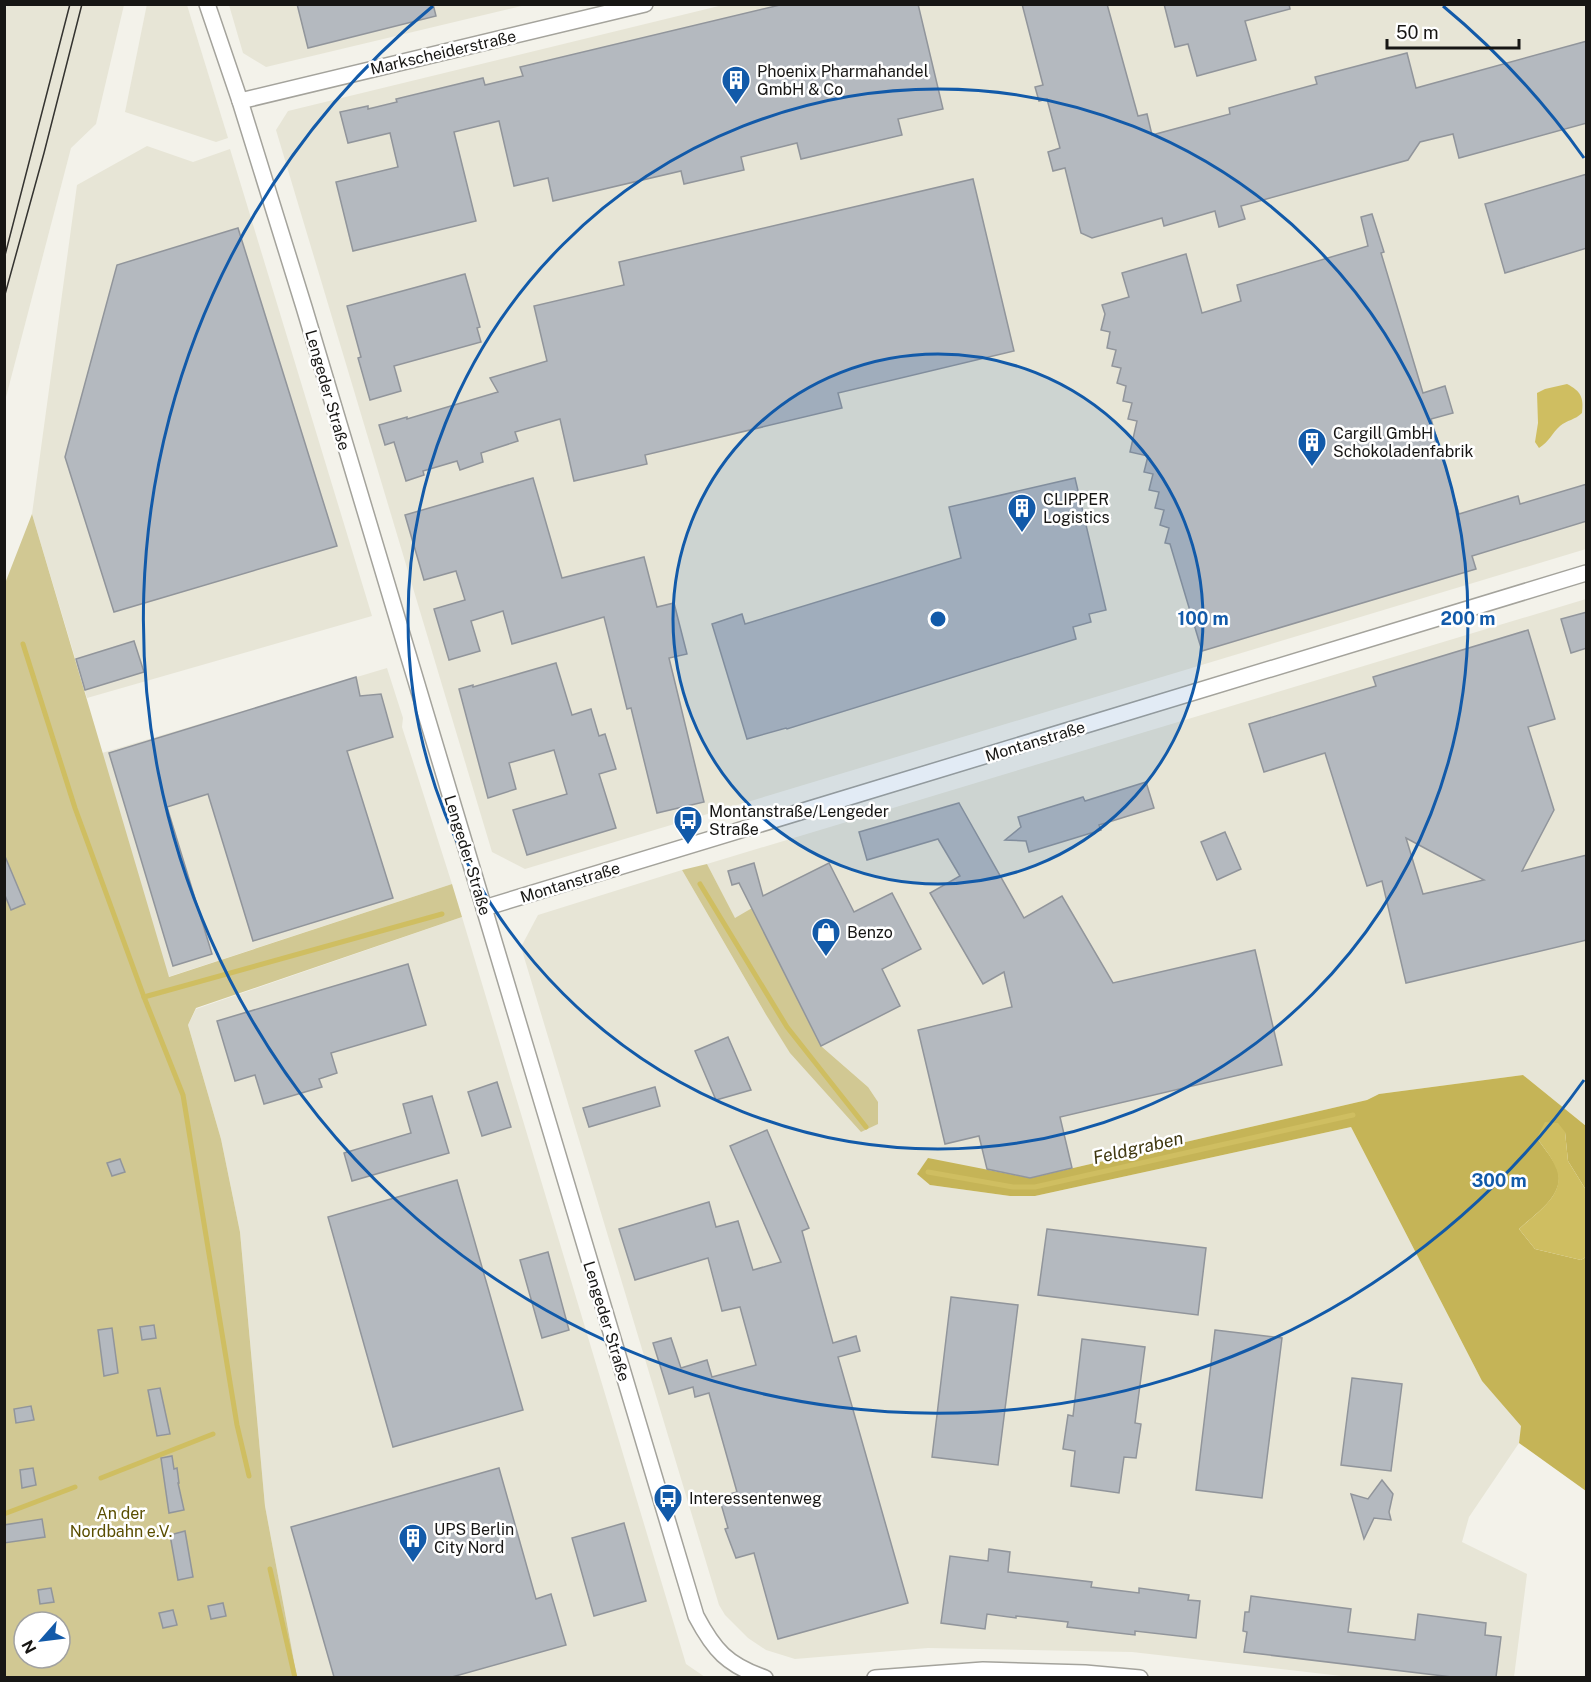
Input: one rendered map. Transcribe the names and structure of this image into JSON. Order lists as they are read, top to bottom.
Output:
{
  "streets": {
    "street": ["Markscheiderstraße", "Lengeder Straße", "Montanstraße"]
  },
  "crossings": [
    ["Markscheiderstraße", "Lengeder Straße"],
    ["Lengeder Straße", "Montanstraße"]
  ],
  "water": ["Feldgraben"],
  "parks": ["An der Nordbahn e.V."],
  "places": {
    "building": [
      "Phoenix Pharmahandel GmbH & Co",
      "Cargill GmbH Schokoladenfabrik",
      "CLIPPER Logistics",
      "UPS Berlin City Nord"
    ],
    "bus stop": ["Montanstraße/Lengeder Straße", "Interessentenweg"],
    "shop": ["Benzo"]
  },
  "scale_bar": "50 m",
  "north": "bottom left",
  "rings": ["100 m", "200 m", "300 m"]
}
